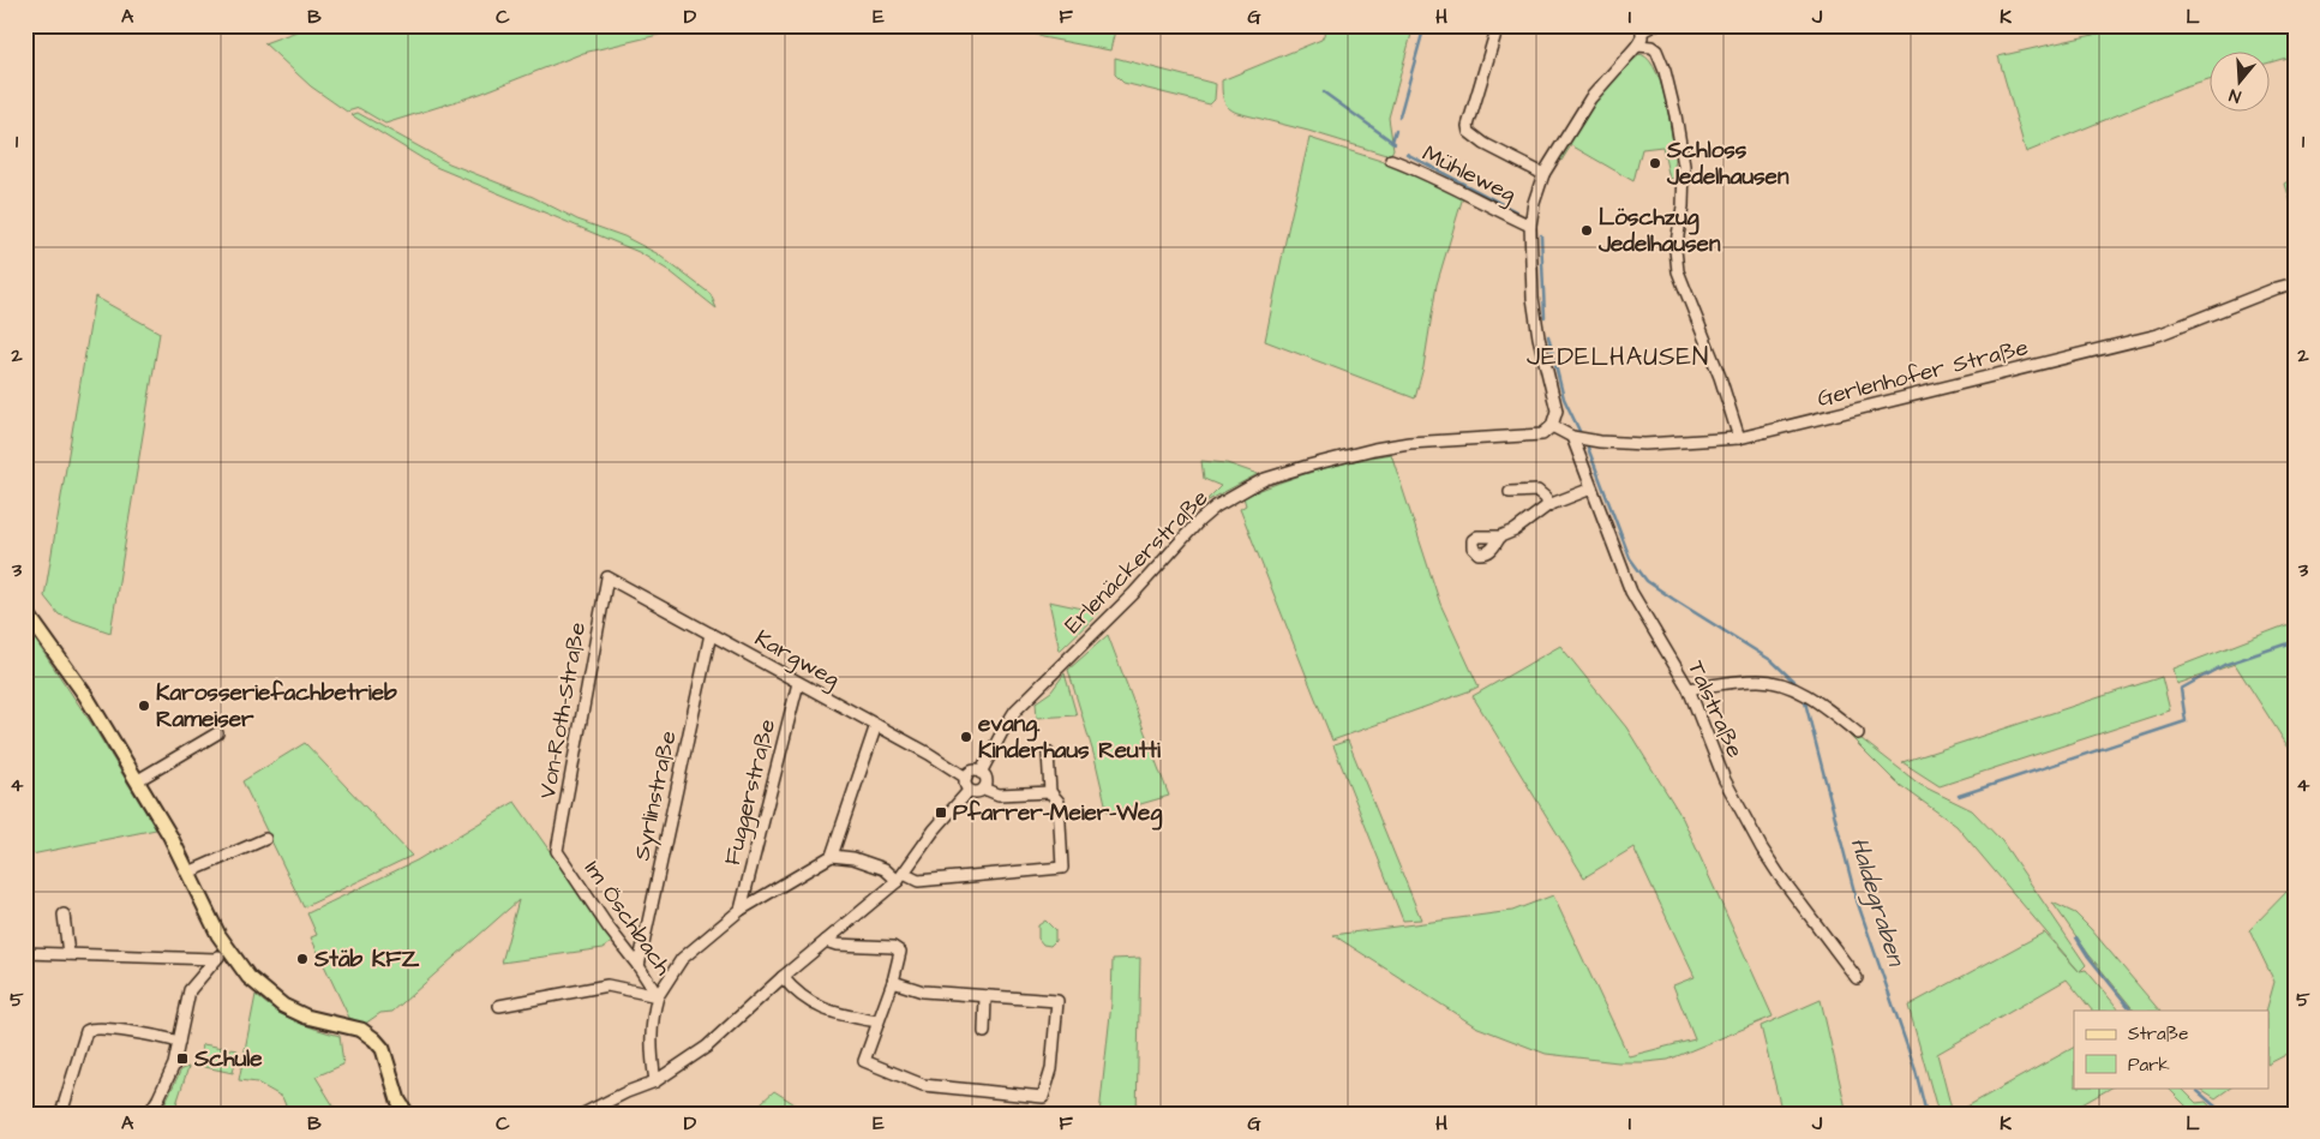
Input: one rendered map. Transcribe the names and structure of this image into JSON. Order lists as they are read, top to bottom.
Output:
{
  "streets": {
    "street": [
      "Mühleweg",
      "Gerlenhofer Straße",
      "Erlenäckerstraße",
      "Kargweg",
      "Talstraße",
      "Von-Roth-Straße",
      "Fuggerstraße",
      "Syrlinstraße",
      "Im Öschbach"
    ]
  },
  "crossings": [
    ["Gerlenhofer Straße", "Erlenäckerstraße"],
    ["Gerlenhofer Straße", "Talstraße"],
    ["Erlenäckerstraße", "Kargweg"],
    ["Kargweg", "Von-Roth-Straße"],
    ["Kargweg", "Fuggerstraße"],
    ["Kargweg", "Syrlinstraße"],
    ["Von-Roth-Straße", "Im Öschbach"],
    ["Syrlinstraße", "Im Öschbach"]
  ],
  "districts": ["JEDELHAUSEN"],
  "water": ["Haldegraben"],
  "places": {
    "other": [
      "Schloss Jedelhausen",
      "Löschzug Jedelhausen",
      "Karosseriefachbetrieb Rameiser",
      "evang. Kinderhaus Reutti",
      "Stäb KFZ"
    ],
    "transit": ["Pfarrer-Meier-Weg", "Schule"]
  },
  "legend": ["Straße", "Park"],
  "north": "bottom",
  "grid": {
    "columns": [
      "A",
      "B",
      "C",
      "D",
      "E",
      "F",
      "G",
      "H",
      "I",
      "J",
      "K",
      "L"
    ],
    "rows": [
      "1",
      "2",
      "3",
      "4",
      "5"
    ]
  }
}
